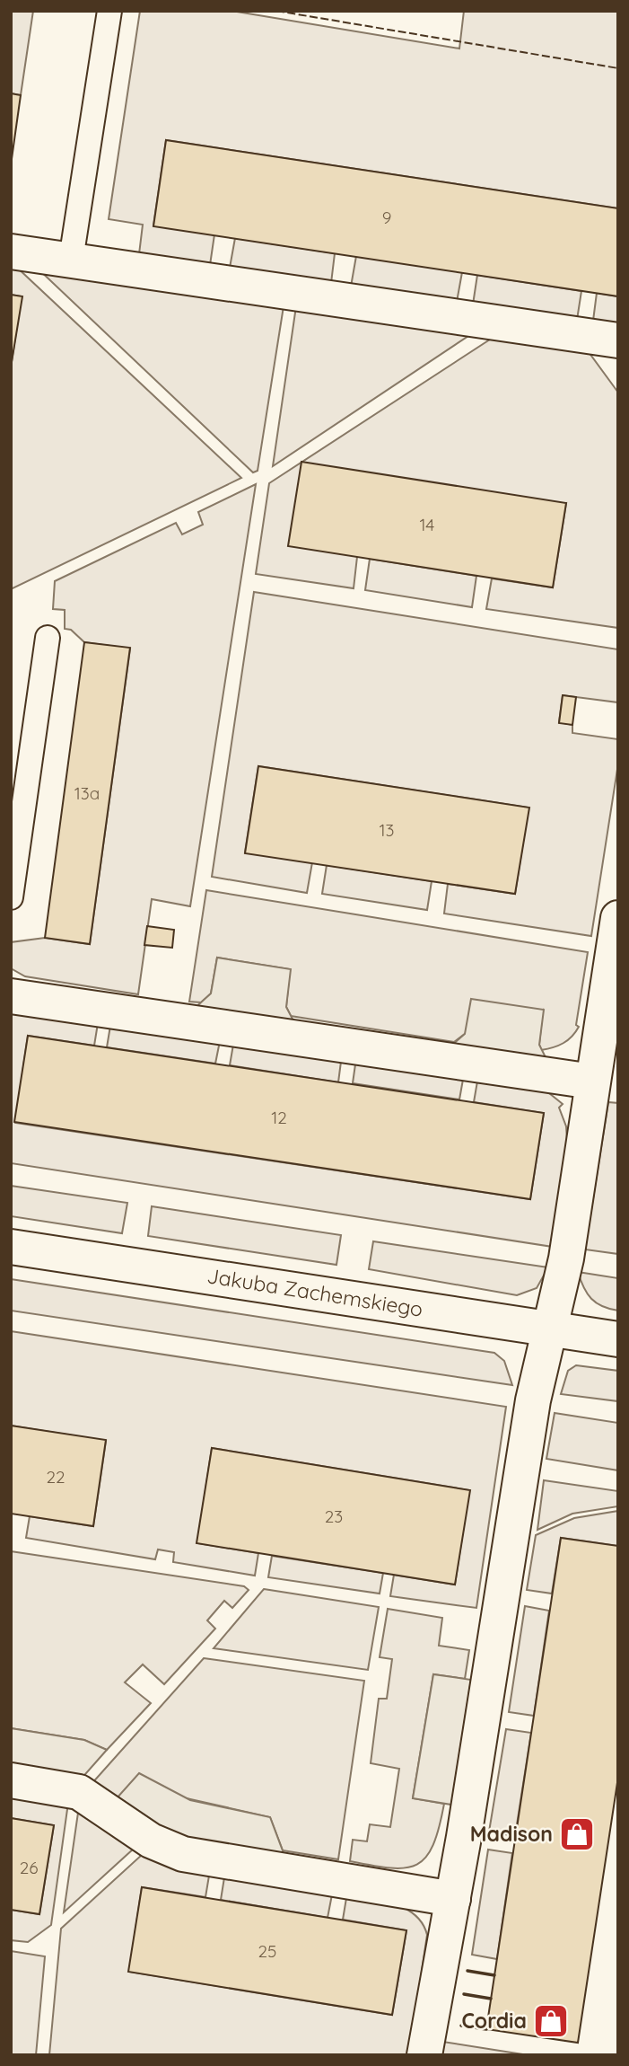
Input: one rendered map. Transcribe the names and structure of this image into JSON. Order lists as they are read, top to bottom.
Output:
{
  "streets": {
    "street": ["Jakuba Zachemskiego"]
  },
  "places": {
    "shop": ["Madison", "Cordia"]
  },
  "house_numbers": [
    "9",
    "14",
    "13a",
    "13",
    "12",
    "22",
    "23",
    "26",
    "25"
  ]
}
